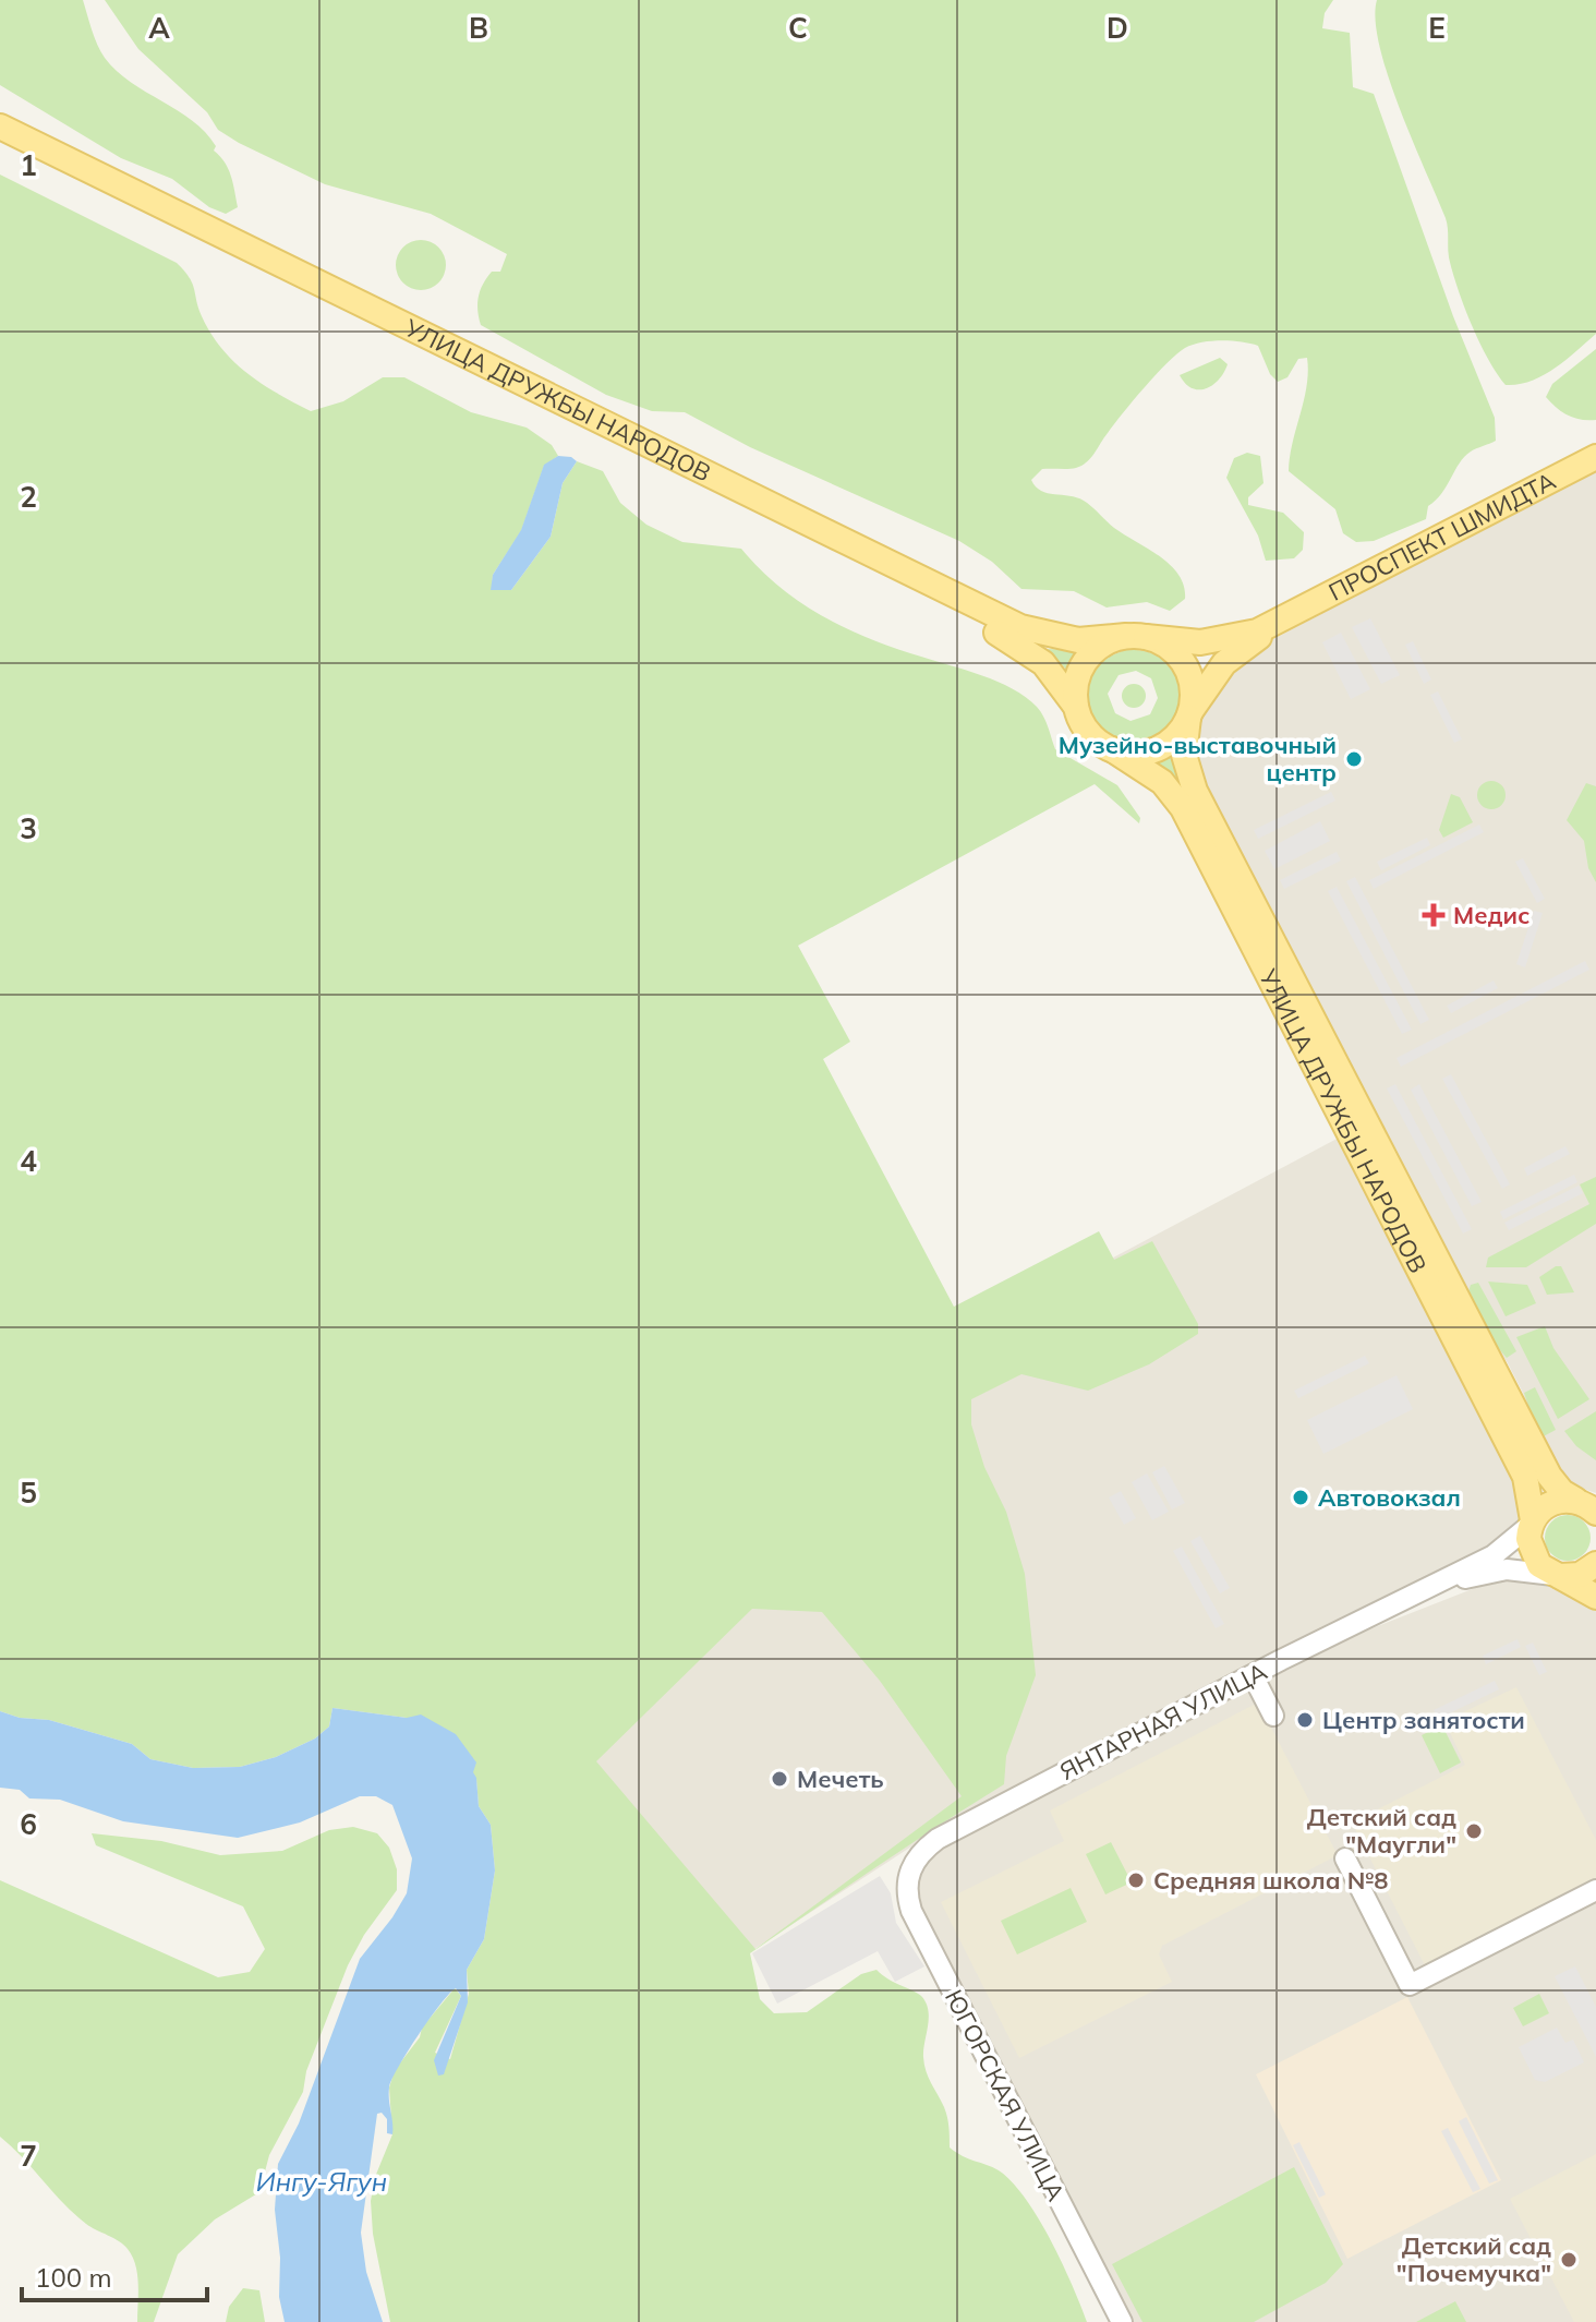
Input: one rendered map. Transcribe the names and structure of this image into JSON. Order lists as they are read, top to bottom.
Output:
{
  "streets": {
    "main road": ["УЛИЦА ДРУЖБЫ НАРОДОВ", "ПРОСПЕКТ ШМИДТА"],
    "street": ["ЯНТАРНАЯ УЛИЦА", "ЮГОРСКАЯ УЛИЦА"]
  },
  "crossings": [
    ["УЛИЦА ДРУЖБЫ НАРОДОВ", "ПРОСПЕКТ ШМИДТА"],
    ["ЯНТАРНАЯ УЛИЦА", "ЮГОРСКАЯ УЛИЦА"]
  ],
  "water": ["Ингу-Ягун"],
  "places": {
    "other": [
      "Музейно-выставочный центр",
      "Автовокзал",
      "Центр занятости",
      "Мечеть",
      "Детский сад \"Маугли\"",
      "Средняя школа №8",
      "Детский сад \"Почемучка\""
    ],
    "health": ["Медис"]
  },
  "scale_bar": "100 m",
  "grid": {
    "columns": [
      "A",
      "B",
      "C",
      "D",
      "E"
    ],
    "rows": [
      "1",
      "2",
      "3",
      "4",
      "5",
      "6",
      "7"
    ]
  }
}
